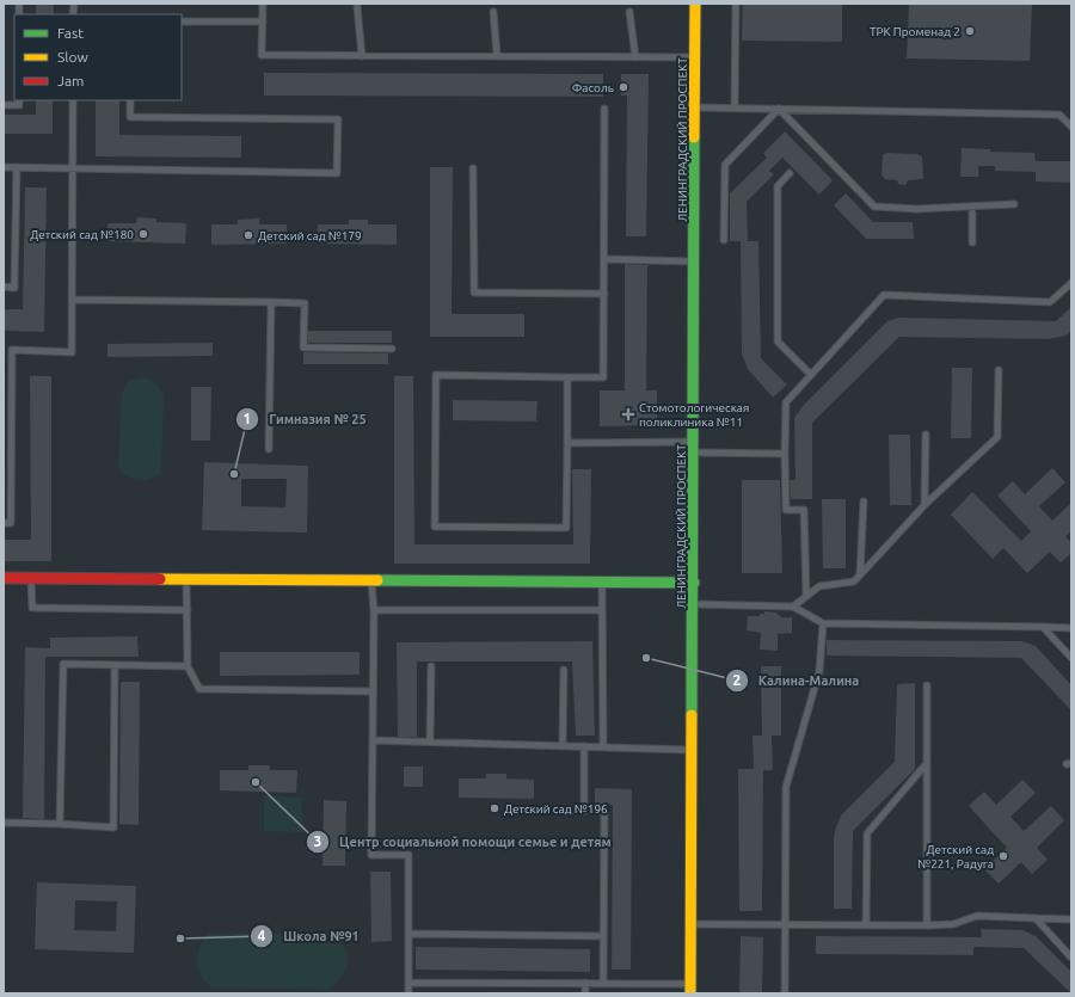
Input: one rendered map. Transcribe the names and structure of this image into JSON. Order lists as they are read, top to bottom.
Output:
{
  "streets": {
    "main road": ["ЛЕНИНГРАДСКИЙ ПРОСПЕКТ"]
  },
  "places": {
    "other": [
      "ТРК Променад 2",
      "Фасоль",
      "Детский сад №180",
      "Детский сад №179",
      "Гимназия № 25",
      "Калина-Малина",
      "Центр социальной помощи семье и детям",
      "Детский сад №196",
      "Детский сад №221, Радуга",
      "Школа №91"
    ],
    "health": ["Стомотологическая поликлиника №11"]
  },
  "legend": ["Fast", "Slow", "Jam"]
}
